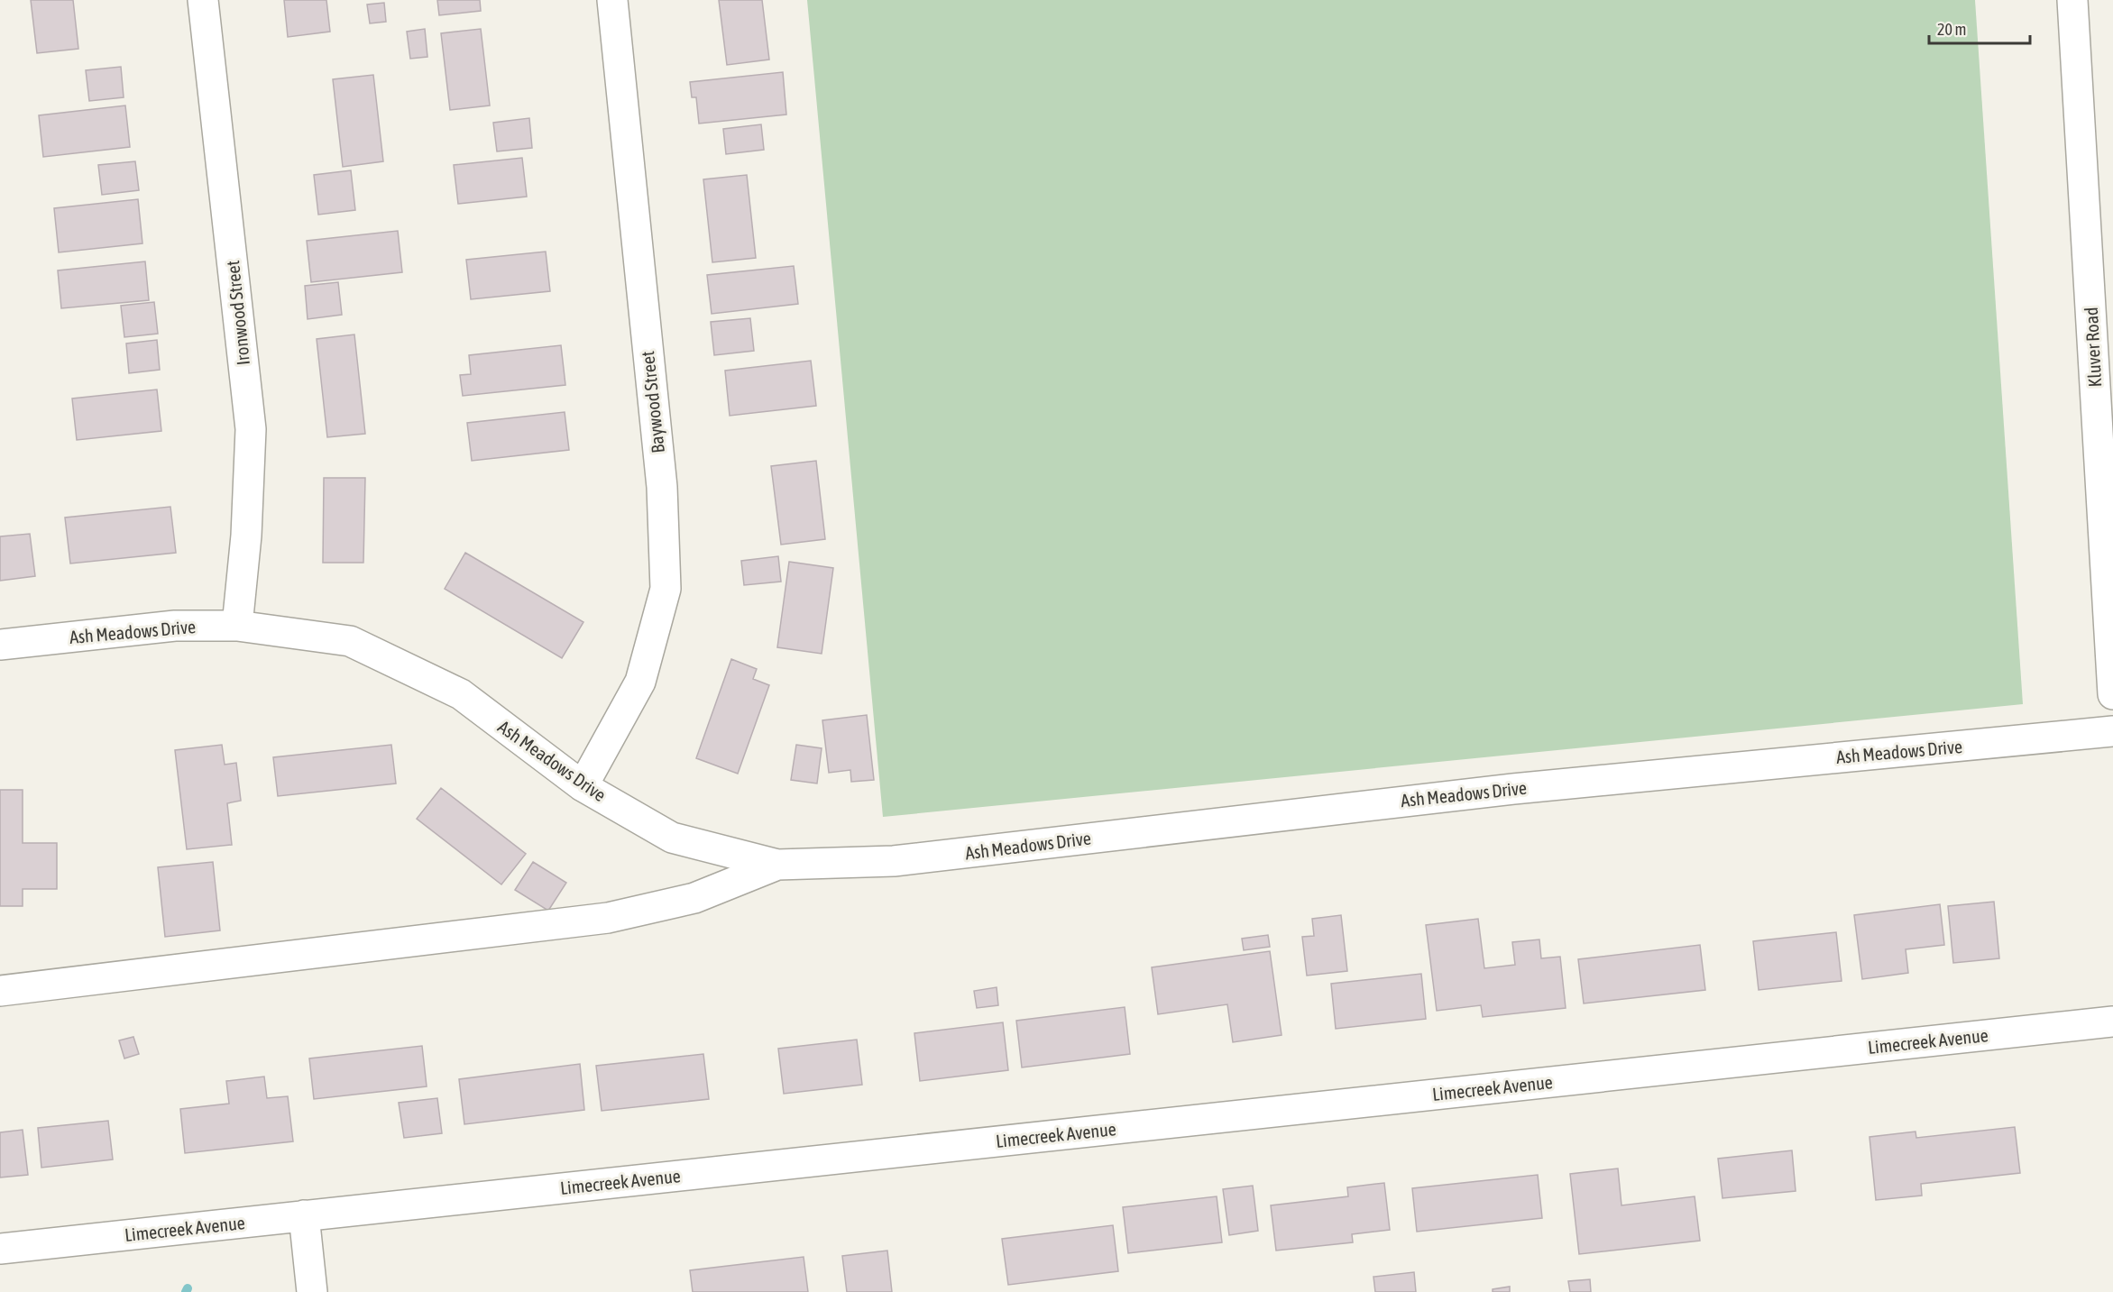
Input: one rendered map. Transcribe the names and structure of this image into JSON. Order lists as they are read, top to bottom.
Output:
{
  "streets": {
    "street": [
      "Ironwood Street",
      "Kluver Road",
      "Baywood Street",
      "Ash Meadows Drive",
      "Limecreek Avenue"
    ]
  },
  "crossings": [
    ["Ironwood Street", "Ash Meadows Drive"],
    ["Baywood Street", "Ash Meadows Drive"]
  ],
  "scale_bar": "20 m"
}
